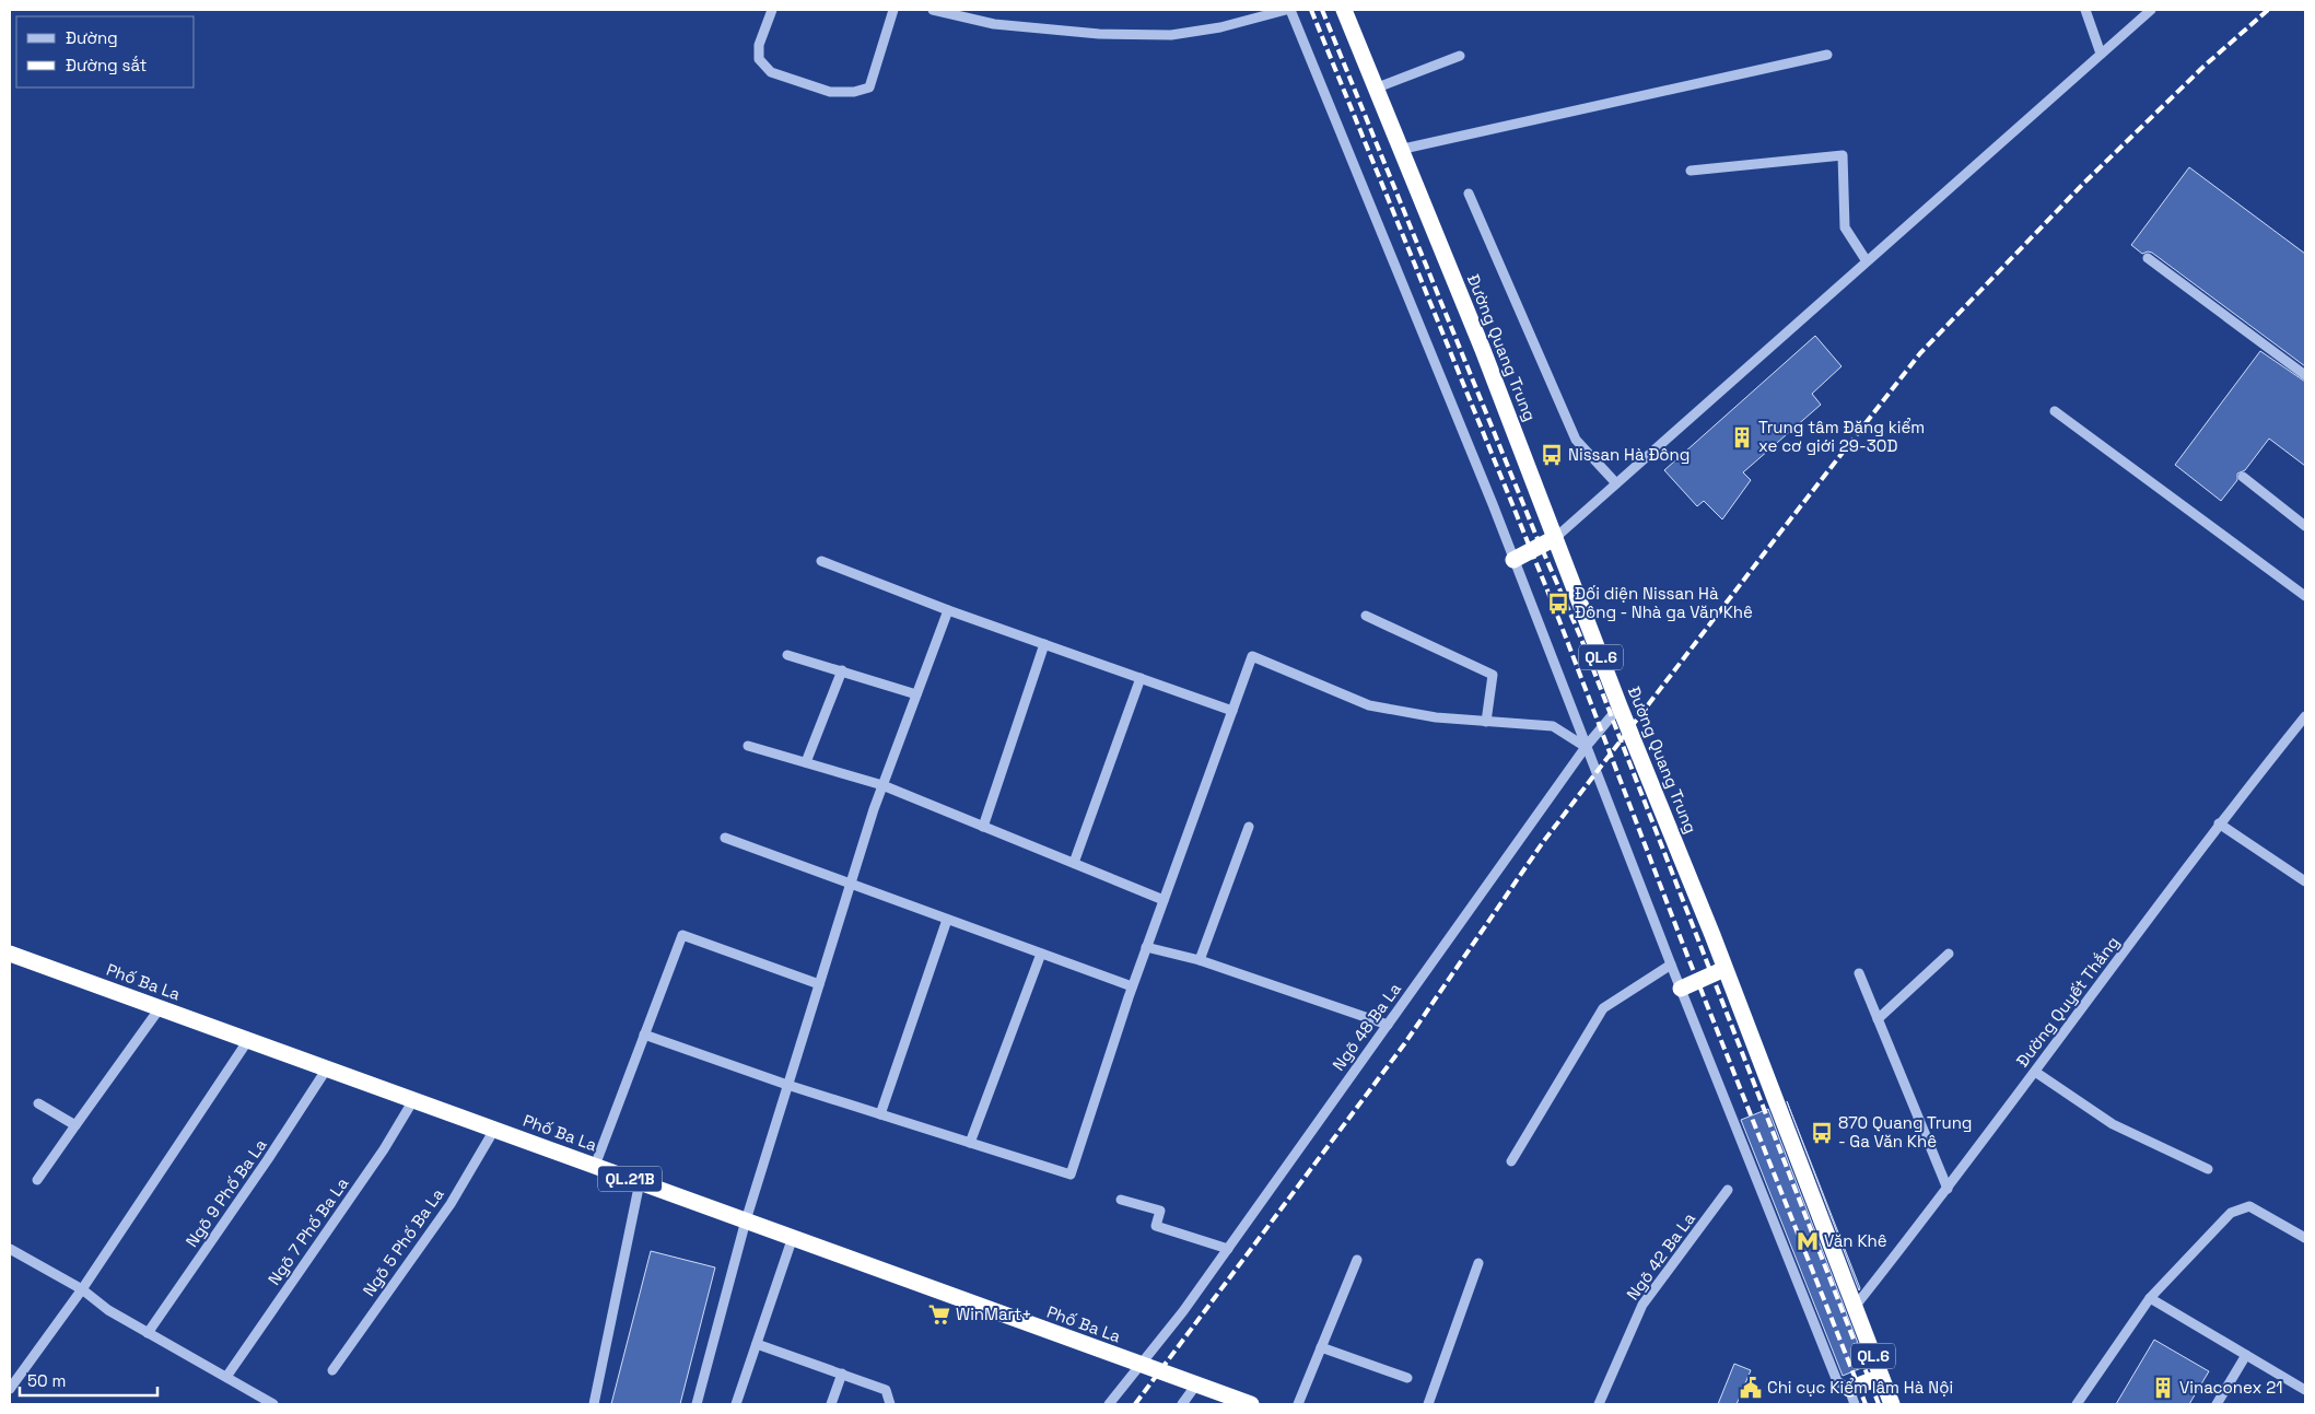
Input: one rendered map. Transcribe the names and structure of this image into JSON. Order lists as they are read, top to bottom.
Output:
{
  "streets": {
    "highway": [
      "Đường Quang Trung",
      "QL.6",
      "Phố Ba La",
      "QL.21B"
    ],
    "street": [
      "Đường Quyết Thắng",
      "Ngõ 48 Ba La",
      "Ngõ 9 Phố Ba La",
      "Ngõ 7 Phố Ba La",
      "Ngõ 5 Phố Ba La",
      "Ngõ 42 Ba La"
    ]
  },
  "crossings": [
    ["Đường Quang Trung", "Đường Quyết Thắng"],
    ["Đường Quang Trung", "Ngõ 48 Ba La"],
    ["Phố Ba La", "Ngõ 48 Ba La"],
    ["Phố Ba La", "Ngõ 9 Phố Ba La"],
    ["Phố Ba La", "Ngõ 7 Phố Ba La"],
    ["Phố Ba La", "Ngõ 5 Phố Ba La"]
  ],
  "places": {
    "building": ["Trung tâm Đăng kiểm xe cơ giới 29-30D", "Vinaconex 21"],
    "bus stop": ["Nissan Hà Đông", "Đối diện Nissan Hà Đông - Nhà ga Văn Khê", "870 Quang Trung - Ga Văn Khê"],
    "metro station": ["Văn Khê"],
    "supermarket": ["WinMart+"],
    "public building": ["Chi cục Kiểm lâm Hà Nội"]
  },
  "legend": ["Đường", "Đường sắt"],
  "scale_bar": "50 m"
}
